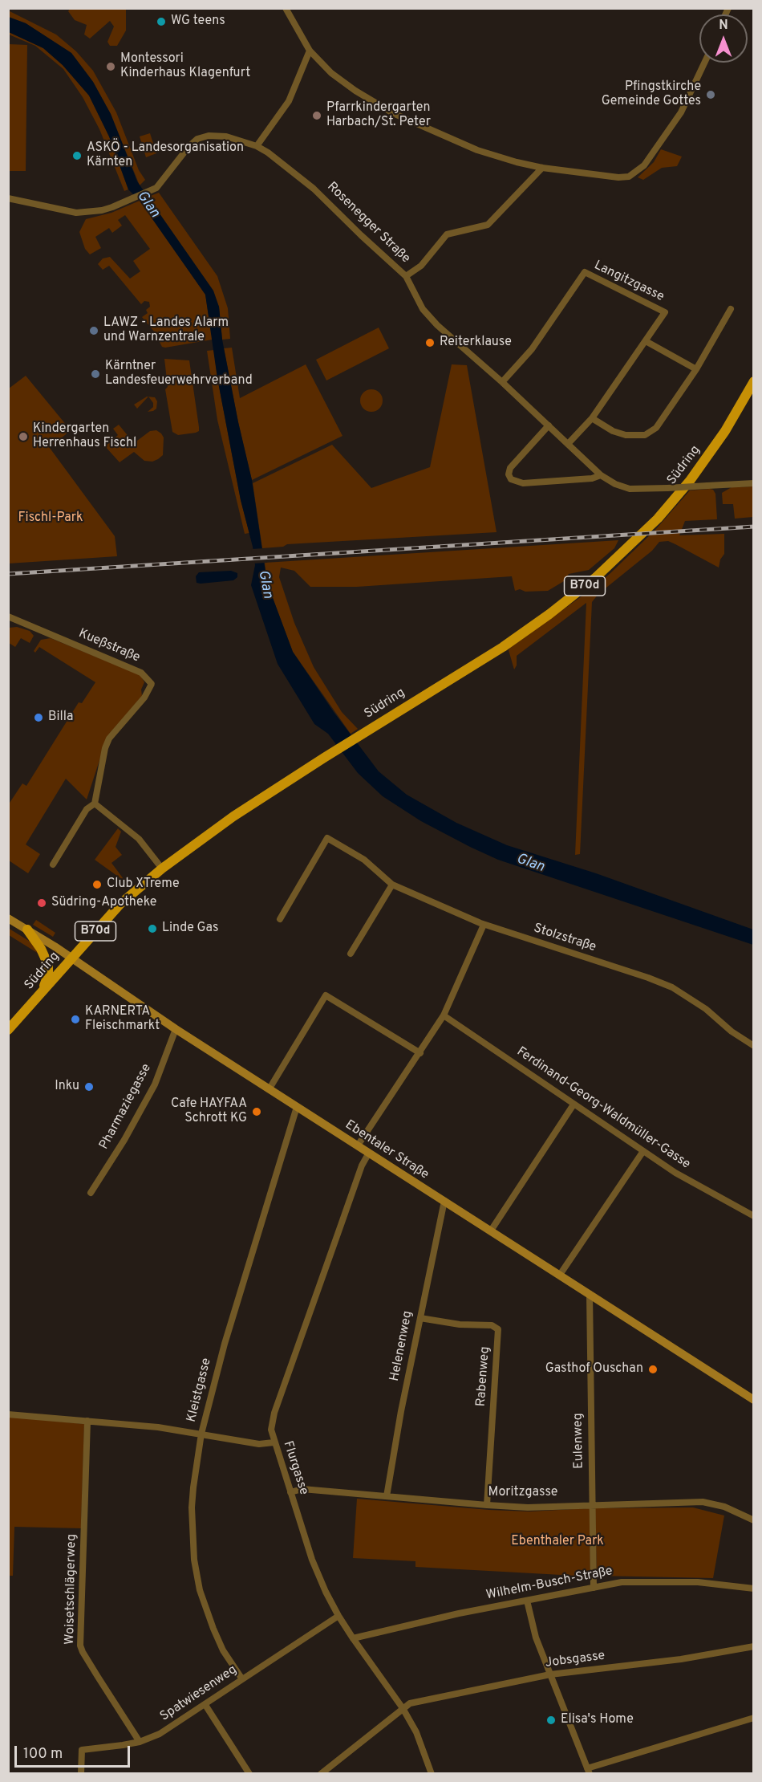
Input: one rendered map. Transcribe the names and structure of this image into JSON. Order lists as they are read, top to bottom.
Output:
{
  "streets": {
    "main road": ["Südring", "B70d", "Ebentaler Straße"],
    "street": [
      "Rosenegger Straße",
      "Langitzgasse",
      "Kueßstraße",
      "Stolzstraße",
      "Pharmaziegasse",
      "Ferdinand-Georg-Waldmüller-Gasse",
      "Helenenweg",
      "Rabenweg",
      "Kleistgasse",
      "Eulenweg",
      "Flurgasse",
      "Moritzgasse",
      "Wilhelm-Busch-Straße",
      "Woisetschlägerweg",
      "Jobsgasse",
      "Spatwiesenweg"
    ]
  },
  "crossings": [
    ["Rosenegger Straße", "Langitzgasse"],
    ["Südring", "Ebentaler Straße"],
    ["Pharmaziegasse", "Ebentaler Straße"],
    ["Ebentaler Straße", "Helenenweg"],
    ["Ebentaler Straße", "Kleistgasse"],
    ["Ebentaler Straße", "Eulenweg"],
    ["Ebentaler Straße", "Flurgasse"],
    ["Helenenweg", "Rabenweg"],
    ["Helenenweg", "Moritzgasse"],
    ["Rabenweg", "Moritzgasse"],
    ["Kleistgasse", "Spatwiesenweg"],
    ["Eulenweg", "Moritzgasse"],
    ["Eulenweg", "Wilhelm-Busch-Straße"],
    ["Flurgasse", "Moritzgasse"],
    ["Flurgasse", "Wilhelm-Busch-Straße"],
    ["Flurgasse", "Jobsgasse"],
    ["Flurgasse", "Spatwiesenweg"],
    ["Woisetschlägerweg", "Spatwiesenweg"]
  ],
  "water": ["Glan"],
  "parks": ["Fischl-Park", "Ebenthaler Park"],
  "places": [
    "WG teens",
    "Montessori Kinderhaus Klagenfurt",
    "Pfingstkirche Gemeinde Gottes",
    "Pfarrkindergarten Harbach/St. Peter",
    "ASKÖ - Landesorganisation Kärnten",
    "LAWZ - Landes Alarm und Warnzentrale",
    "Reiterklause",
    "Kärntner Landesfeuerwehrverband",
    "Kindergarten Herrenhaus Fischl",
    "Billa",
    "Club XTreme",
    "Südring-Apotheke",
    "Linde Gas",
    "KARNERTA Fleischmarkt",
    "Inku",
    "Cafe HAYFAA Schrott KG",
    "Gasthof Ouschan",
    "Elisa's Home"
  ],
  "scale_bar": "100 m",
  "north": "top"
}
